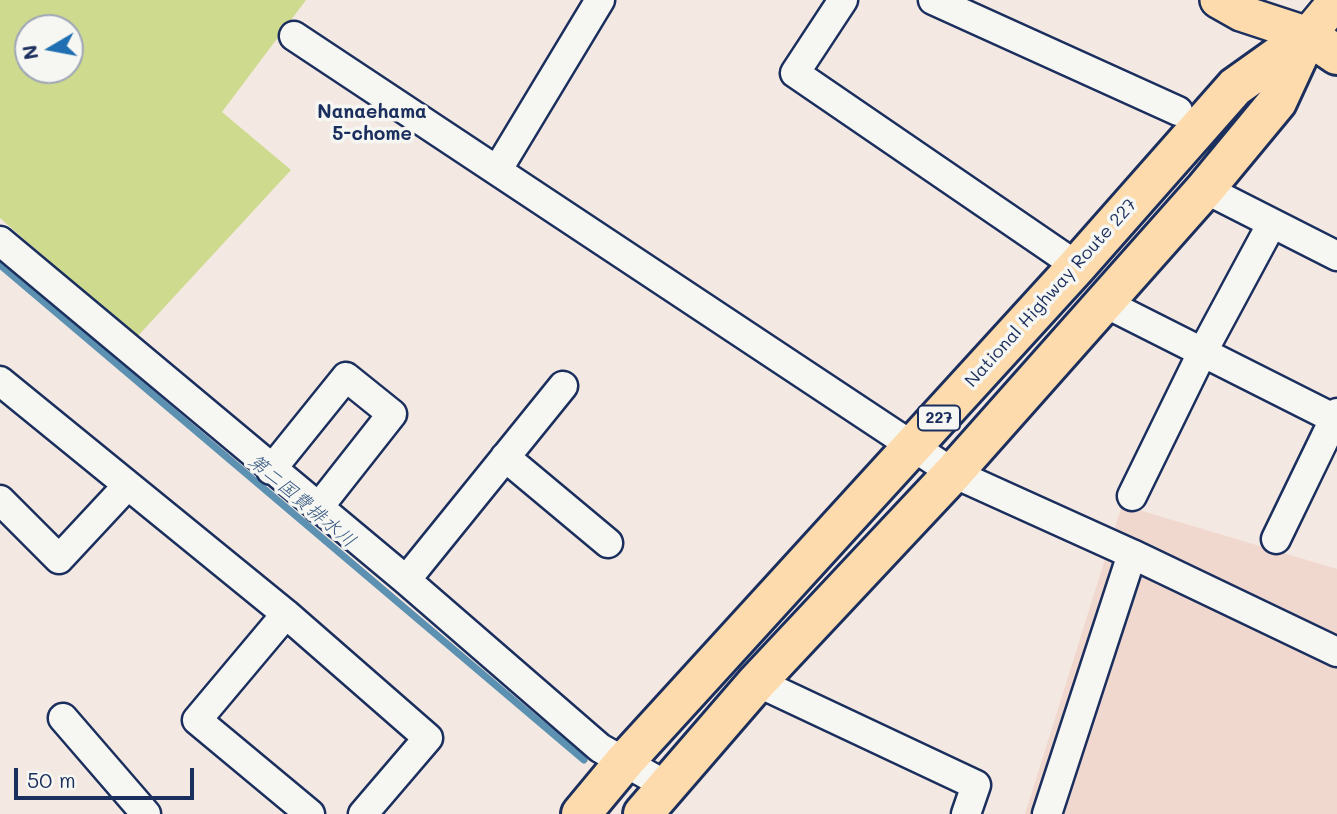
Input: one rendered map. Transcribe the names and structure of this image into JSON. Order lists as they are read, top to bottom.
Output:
{
  "streets": {
    "highway": ["National Highway Route 227", "227"]
  },
  "crossings": [
    ["National Highway Route 227", "227"]
  ],
  "districts": ["Nanaehama 5-chome"],
  "water": ["第二国費排水川"],
  "scale_bar": "50 m",
  "north": "left"
}
